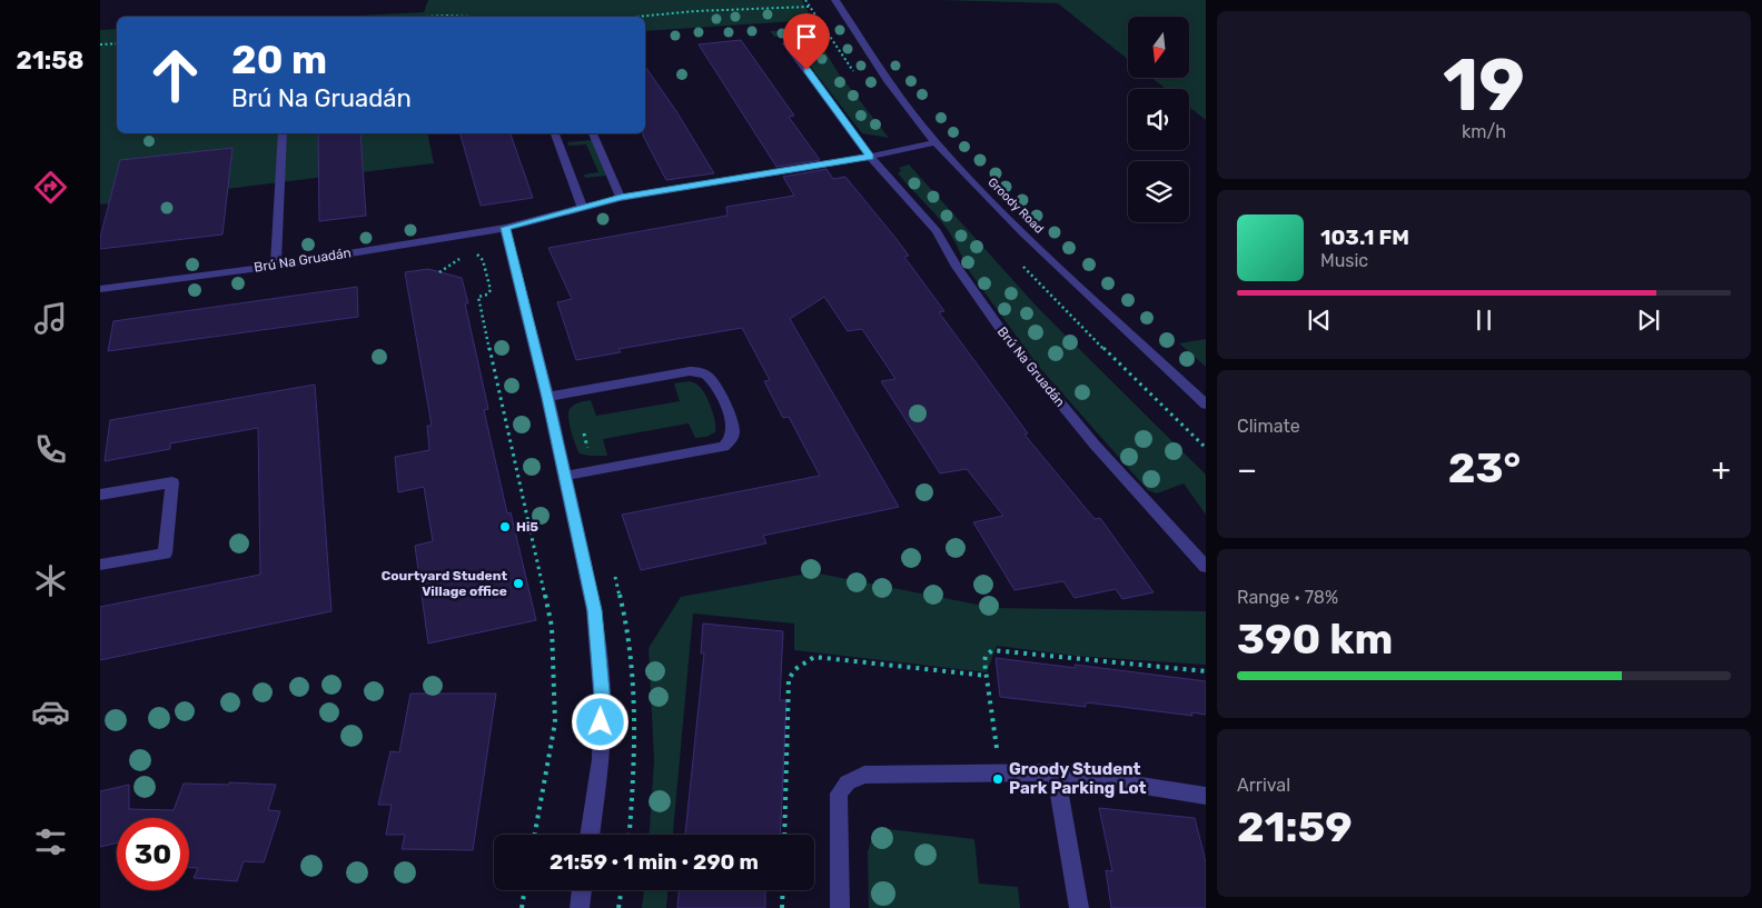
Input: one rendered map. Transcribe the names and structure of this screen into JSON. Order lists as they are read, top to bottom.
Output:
{
  "streets": {
    "street": ["Groody Road", "Brú Na Gruadán"]
  },
  "crossings": [
    ["Groody Road", "Brú Na Gruadán"]
  ],
  "places": ["Hi5", "Courtyard Student Village office", "Groody Student Park Parking Lot"],
  "north": "bottom",
  "page": {
    "tabs": "21:58",
    "tile": [
      ["19", "km/h"],
      "Climate",
      ["Range · 78%", "390 km"],
      ["Arrival", "21:59"]
    ],
    "turn": ["20 m", "Brú Na Gruadán"],
    "song": ["103.1 FM", "Music"],
    "heat": ["−", "23°", "+"],
    "limit": "30",
    "trip": "21:59 · 1 min · 290 m"
  }
}
